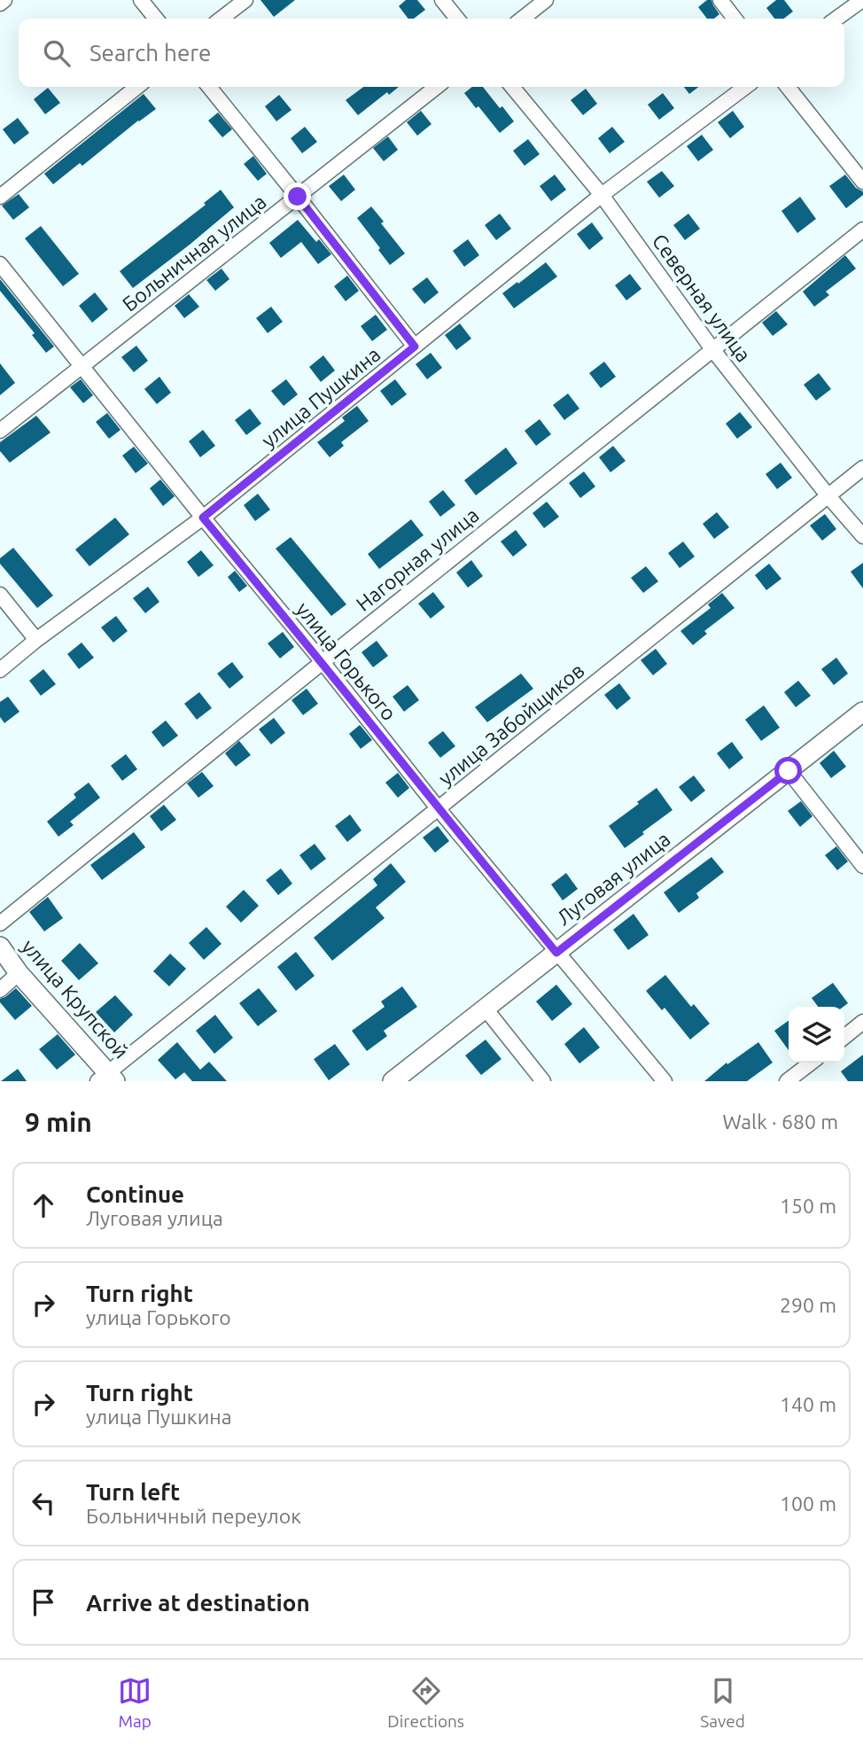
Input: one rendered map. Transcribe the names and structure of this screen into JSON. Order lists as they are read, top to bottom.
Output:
{
  "streets": {
    "main road": ["Луговая улица", "улица Крупской"],
    "street": [
      "Больничная улица",
      "Северная улица",
      "улица Пушкина",
      "Нагорная улица",
      "улица Горького",
      "улица Забойщиков"
    ]
  },
  "crossings": [
    ["Больничная улица", "улица Горького"],
    ["Северная улица", "улица Пушкина"],
    ["Северная улица", "Нагорная улица"],
    ["Северная улица", "улица Забойщиков"],
    ["улица Пушкина", "улица Горького"],
    ["Нагорная улица", "улица Горького"],
    ["улица Горького", "улица Забойщиков"],
    ["улица Горького", "Луговая улица"],
    ["улица Забойщиков", "улица Крупской"]
  ],
  "page": {
    "search": "Search here",
    "heading": ["9 min", "Walk · 680 m"],
    "list": [
      ["Continue", "Луговая улица", "150 m"],
      ["Turn right", "улица Горького", "290 m"],
      ["Turn right", "улица Пушкина", "140 m"],
      ["Turn left", "Больничный переулок", "100 m"],
      "Arrive at destination"
    ],
    "nav": ["Map", "Directions", "Saved"]
  }
}
